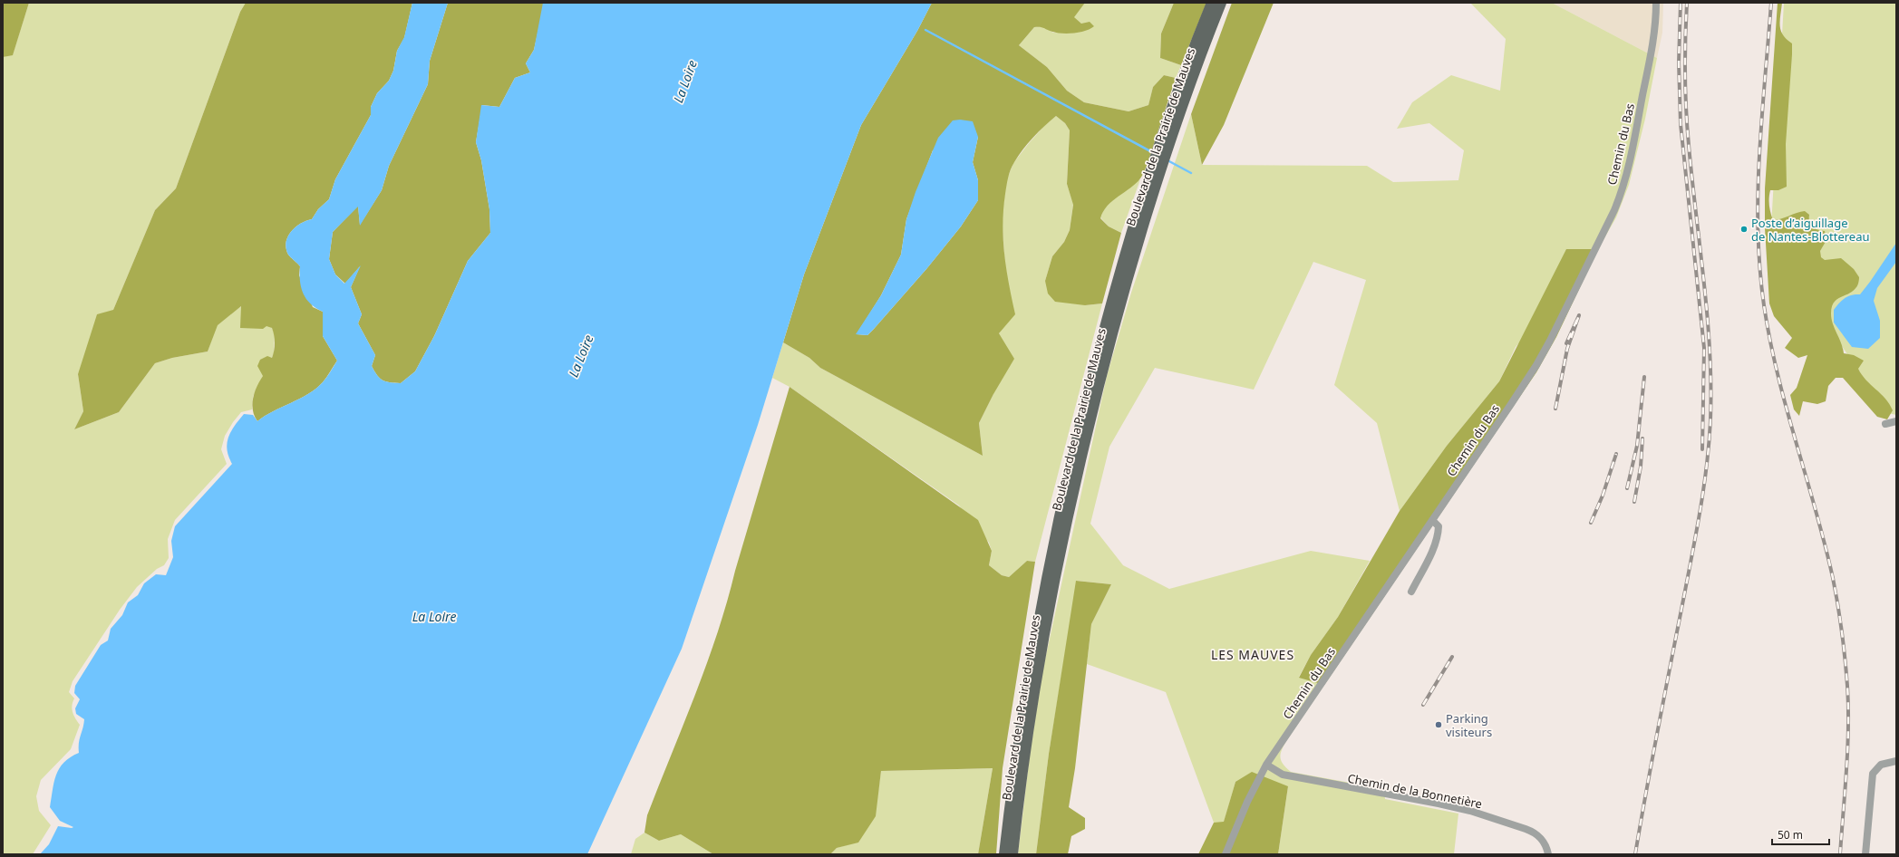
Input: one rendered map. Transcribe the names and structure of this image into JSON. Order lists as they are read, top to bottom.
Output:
{
  "streets": {
    "main road": ["Boulevard de la Prairie de Mauves"],
    "street": ["Chemin du Bas", "Chemin de la Bonnetière"]
  },
  "crossings": [
    ["Chemin du Bas", "Chemin de la Bonnetière"]
  ],
  "districts": ["LES MAUVES"],
  "water": ["La Loire"],
  "places": ["Poste d’aiguillage de Nantes-Blottereau", "Parking visiteurs"],
  "scale_bar": "50 m"
}
